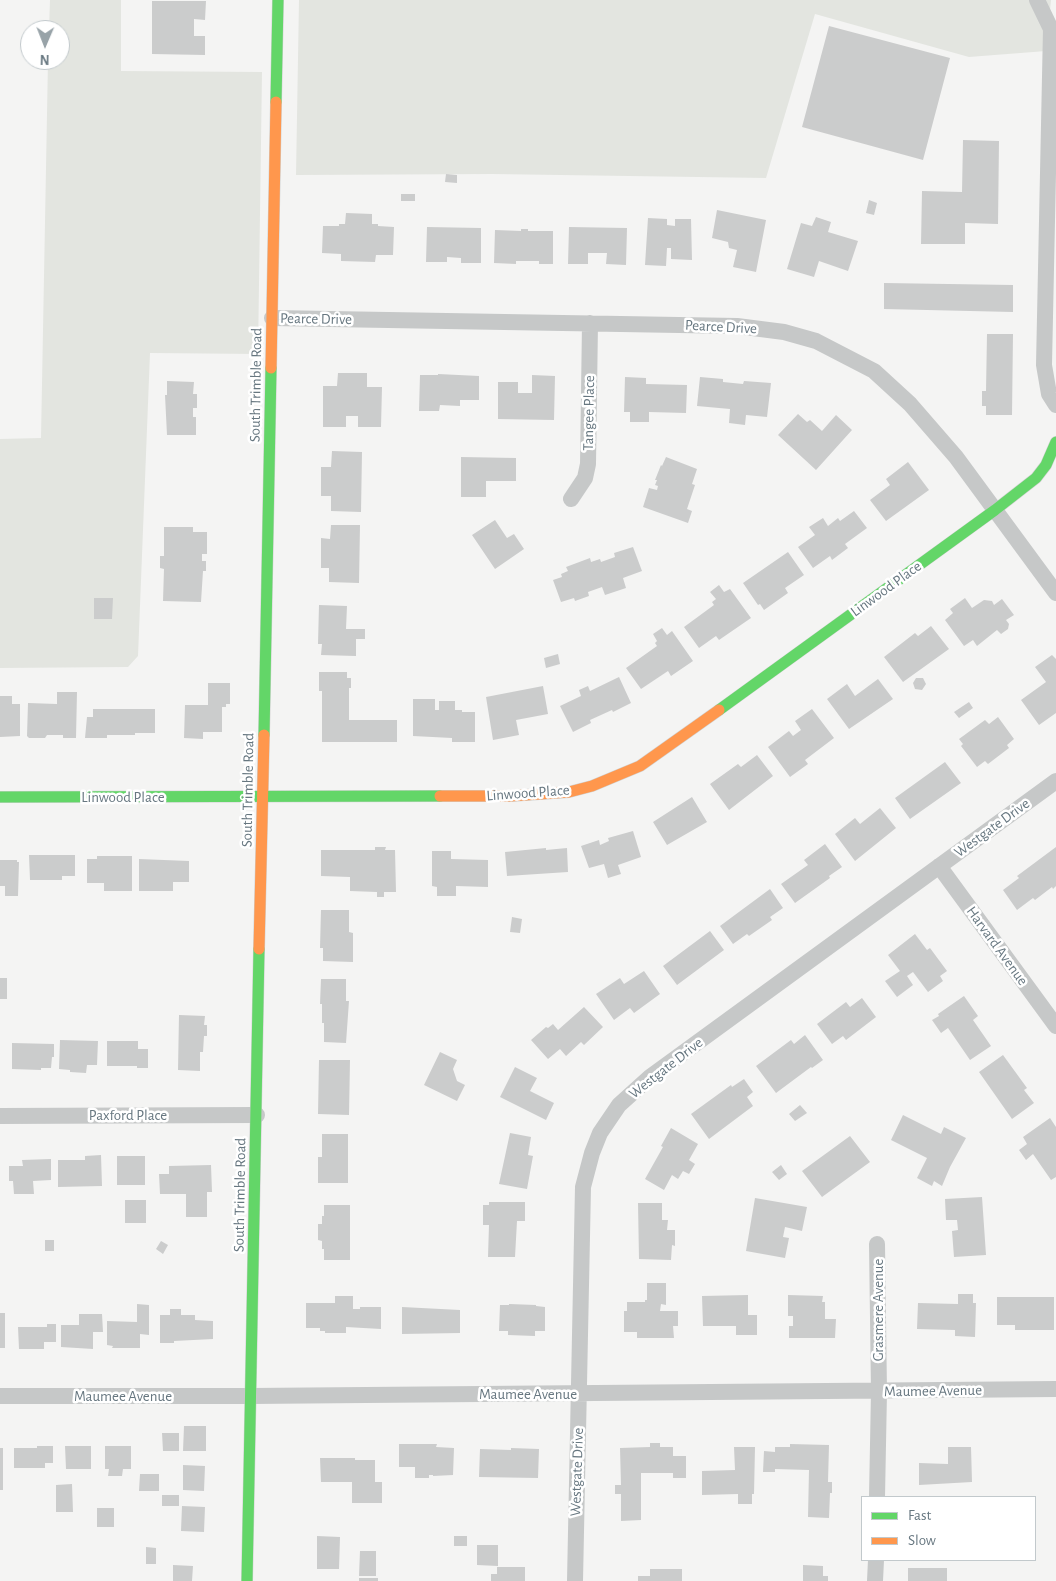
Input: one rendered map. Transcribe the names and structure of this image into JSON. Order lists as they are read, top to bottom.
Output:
{
  "streets": {
    "main road": ["South Trimble Road", "Linwood Place"],
    "street": [
      "Pearce Drive",
      "Tangee Place",
      "Westgate Drive",
      "Harvard Avenue",
      "Paxford Place",
      "Grasmere Avenue",
      "Maumee Avenue"
    ]
  },
  "crossings": [
    ["Pearce Drive", "South Trimble Road"],
    ["Pearce Drive", "Tangee Place"],
    ["Pearce Drive", "Linwood Place"],
    ["South Trimble Road", "Linwood Place"],
    ["South Trimble Road", "Paxford Place"],
    ["South Trimble Road", "Maumee Avenue"],
    ["Westgate Drive", "Harvard Avenue"],
    ["Westgate Drive", "Maumee Avenue"],
    ["Grasmere Avenue", "Maumee Avenue"]
  ],
  "legend": ["Fast", "Slow"],
  "north": "bottom"
}
